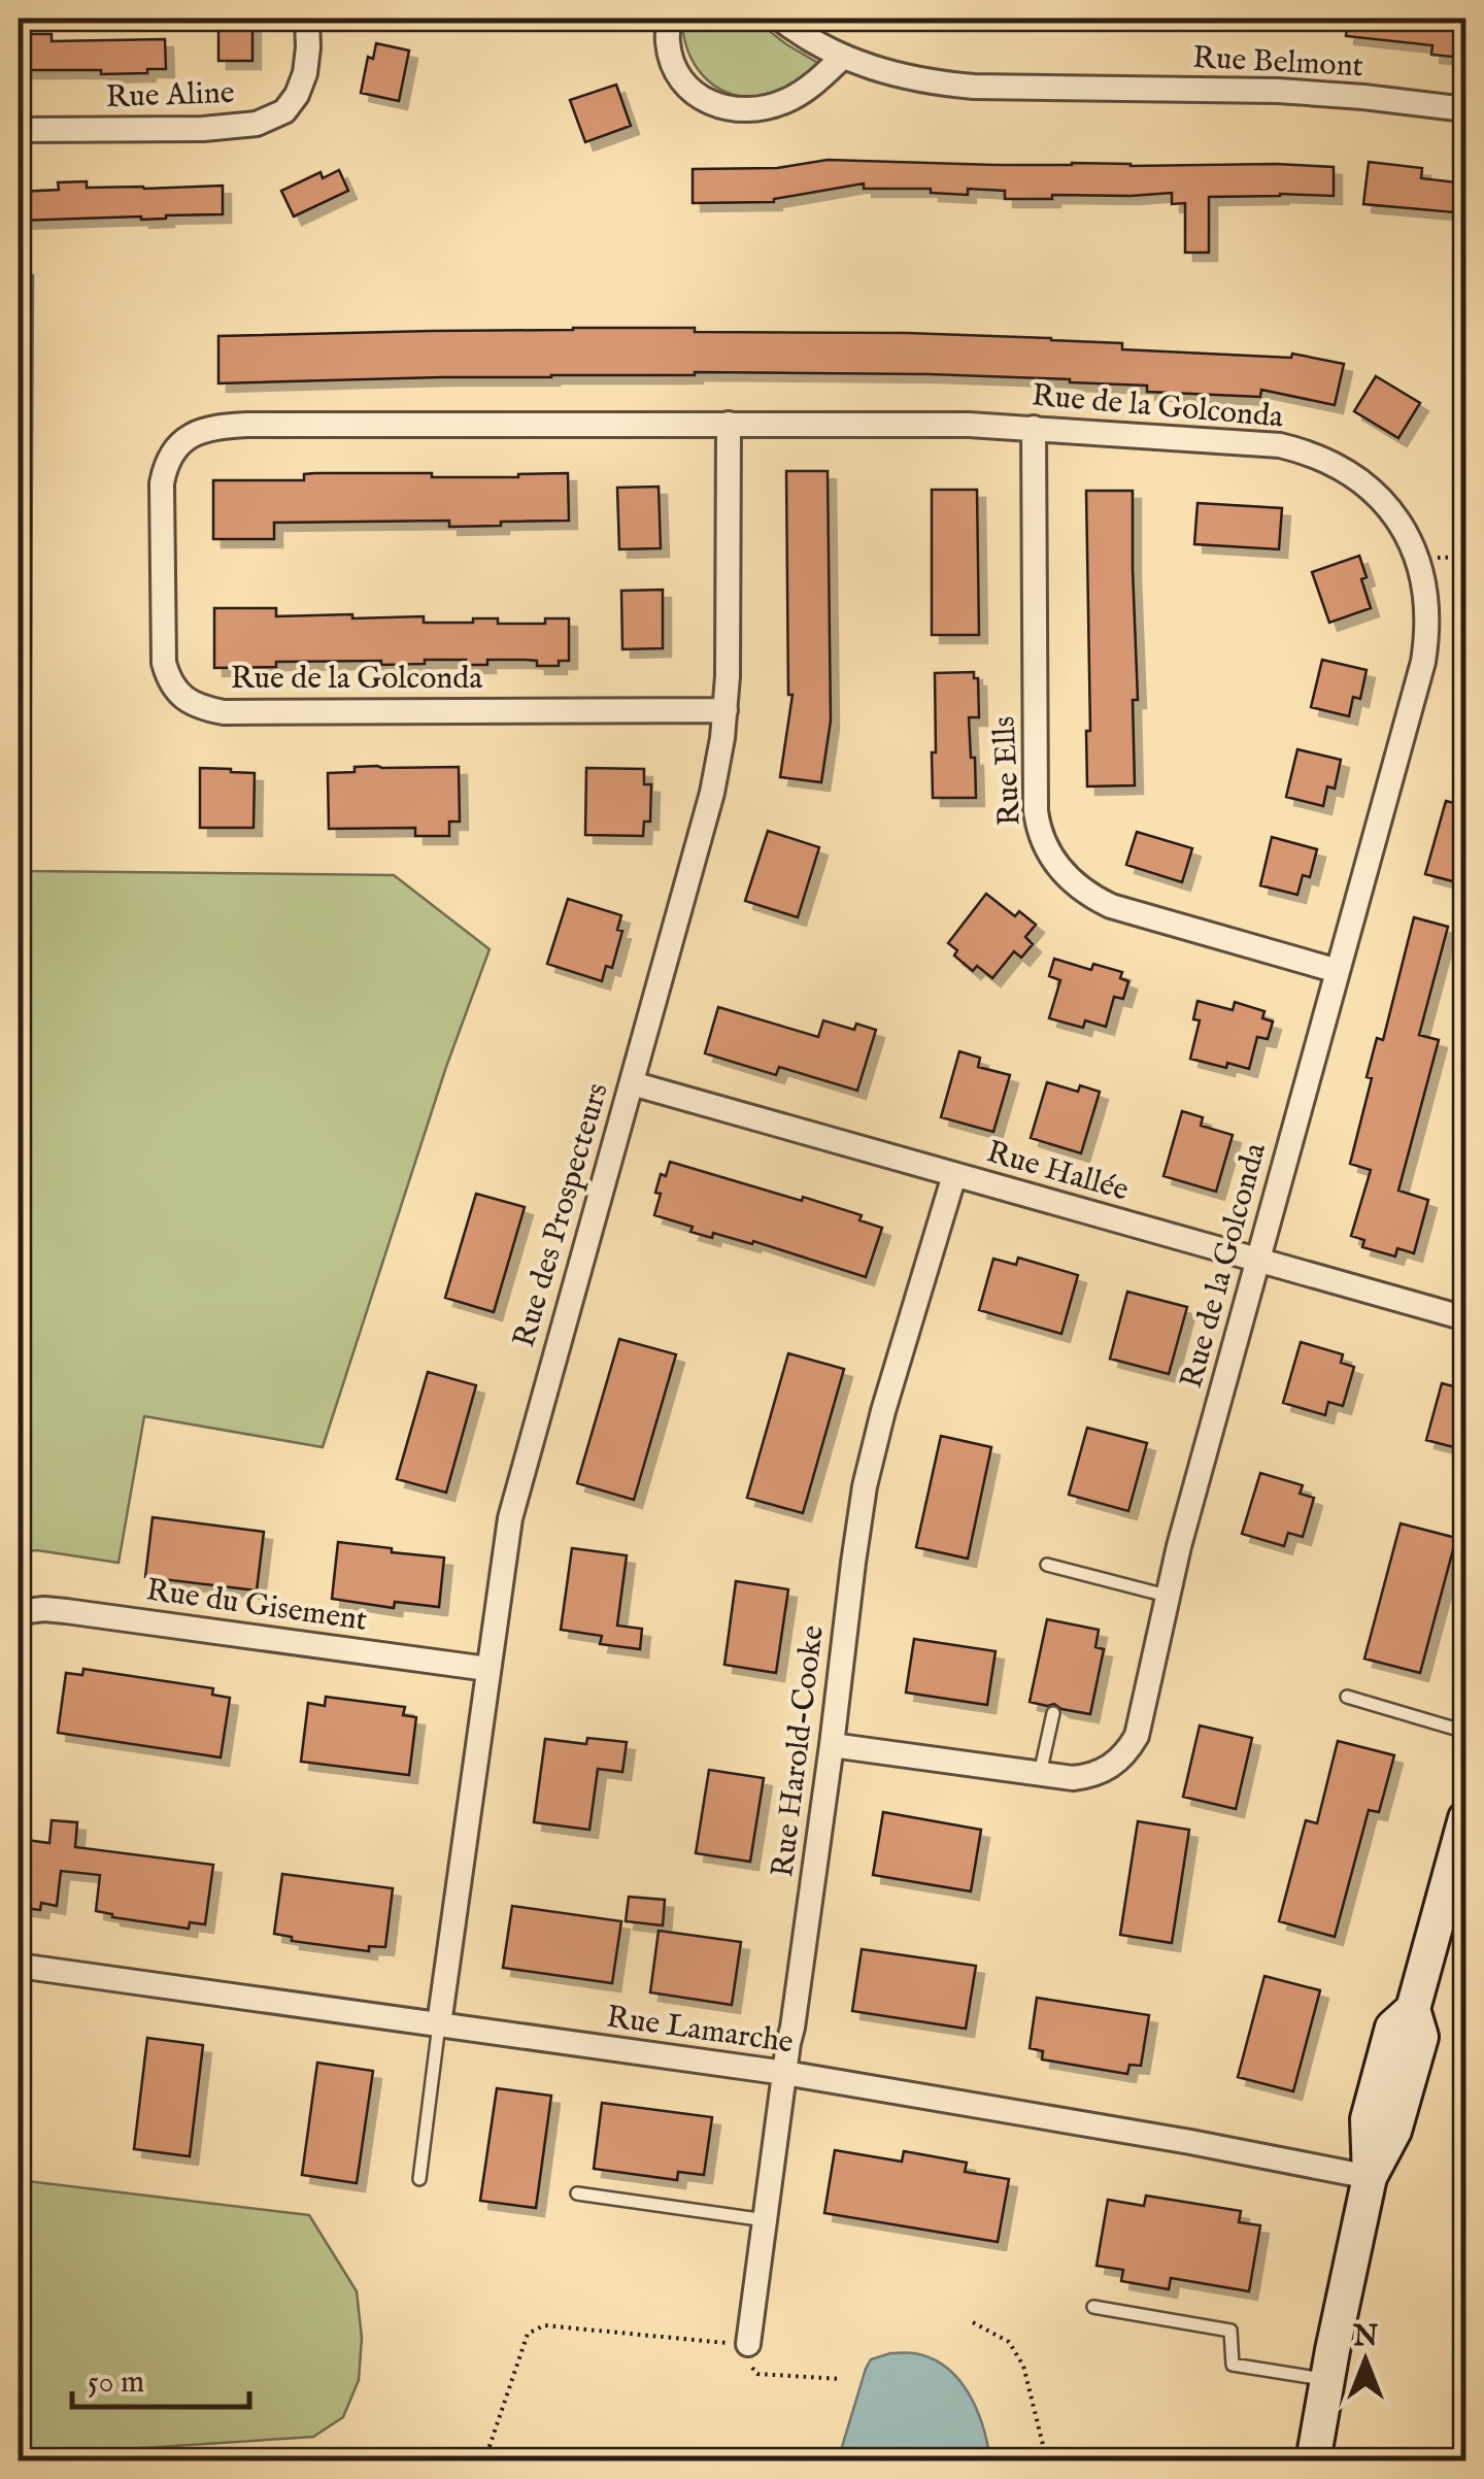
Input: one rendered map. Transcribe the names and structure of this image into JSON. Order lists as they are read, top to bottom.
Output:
{
  "streets": {
    "street": [
      "Rue Belmont",
      "Rue Aline",
      "Rue de la Golconda",
      "Rue Ells",
      "Rue Hallée",
      "Rue des Prospecteurs",
      "Rue du Gisement",
      "Rue Harold-Cooke",
      "Rue Lamarche"
    ]
  },
  "crossings": [
    ["Rue de la Golconda", "Rue Ells"],
    ["Rue de la Golconda", "Rue Hallée"],
    ["Rue de la Golconda", "Rue des Prospecteurs"],
    ["Rue de la Golconda", "Rue Harold-Cooke"],
    ["Rue Hallée", "Rue des Prospecteurs"],
    ["Rue Hallée", "Rue Harold-Cooke"],
    ["Rue des Prospecteurs", "Rue du Gisement"],
    ["Rue des Prospecteurs", "Rue Lamarche"],
    ["Rue Harold-Cooke", "Rue Lamarche"]
  ],
  "scale_bar": "50 m",
  "north": "top"
}
